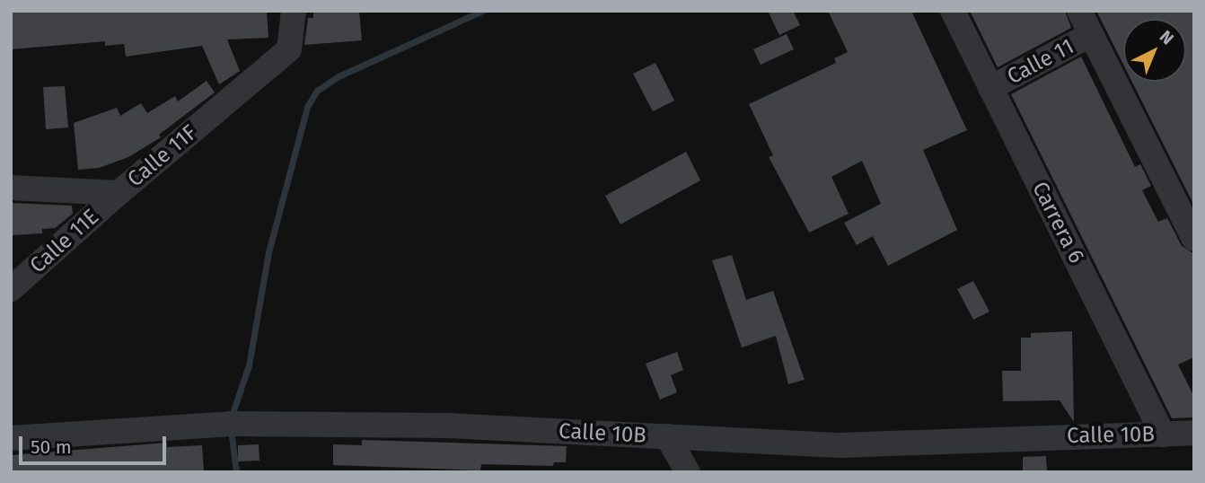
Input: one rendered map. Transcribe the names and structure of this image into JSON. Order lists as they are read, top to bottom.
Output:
{
  "streets": {
    "street": [
      "Calle 11",
      "Calle 11F",
      "Carrera 6",
      "Calle 11E",
      "Calle 10B"
    ]
  },
  "crossings": [
    ["Calle 11", "Carrera 6"],
    ["Calle 11F", "Calle 11E"],
    ["Carrera 6", "Calle 10B"]
  ],
  "scale_bar": "50 m",
  "north": "top right"
}
